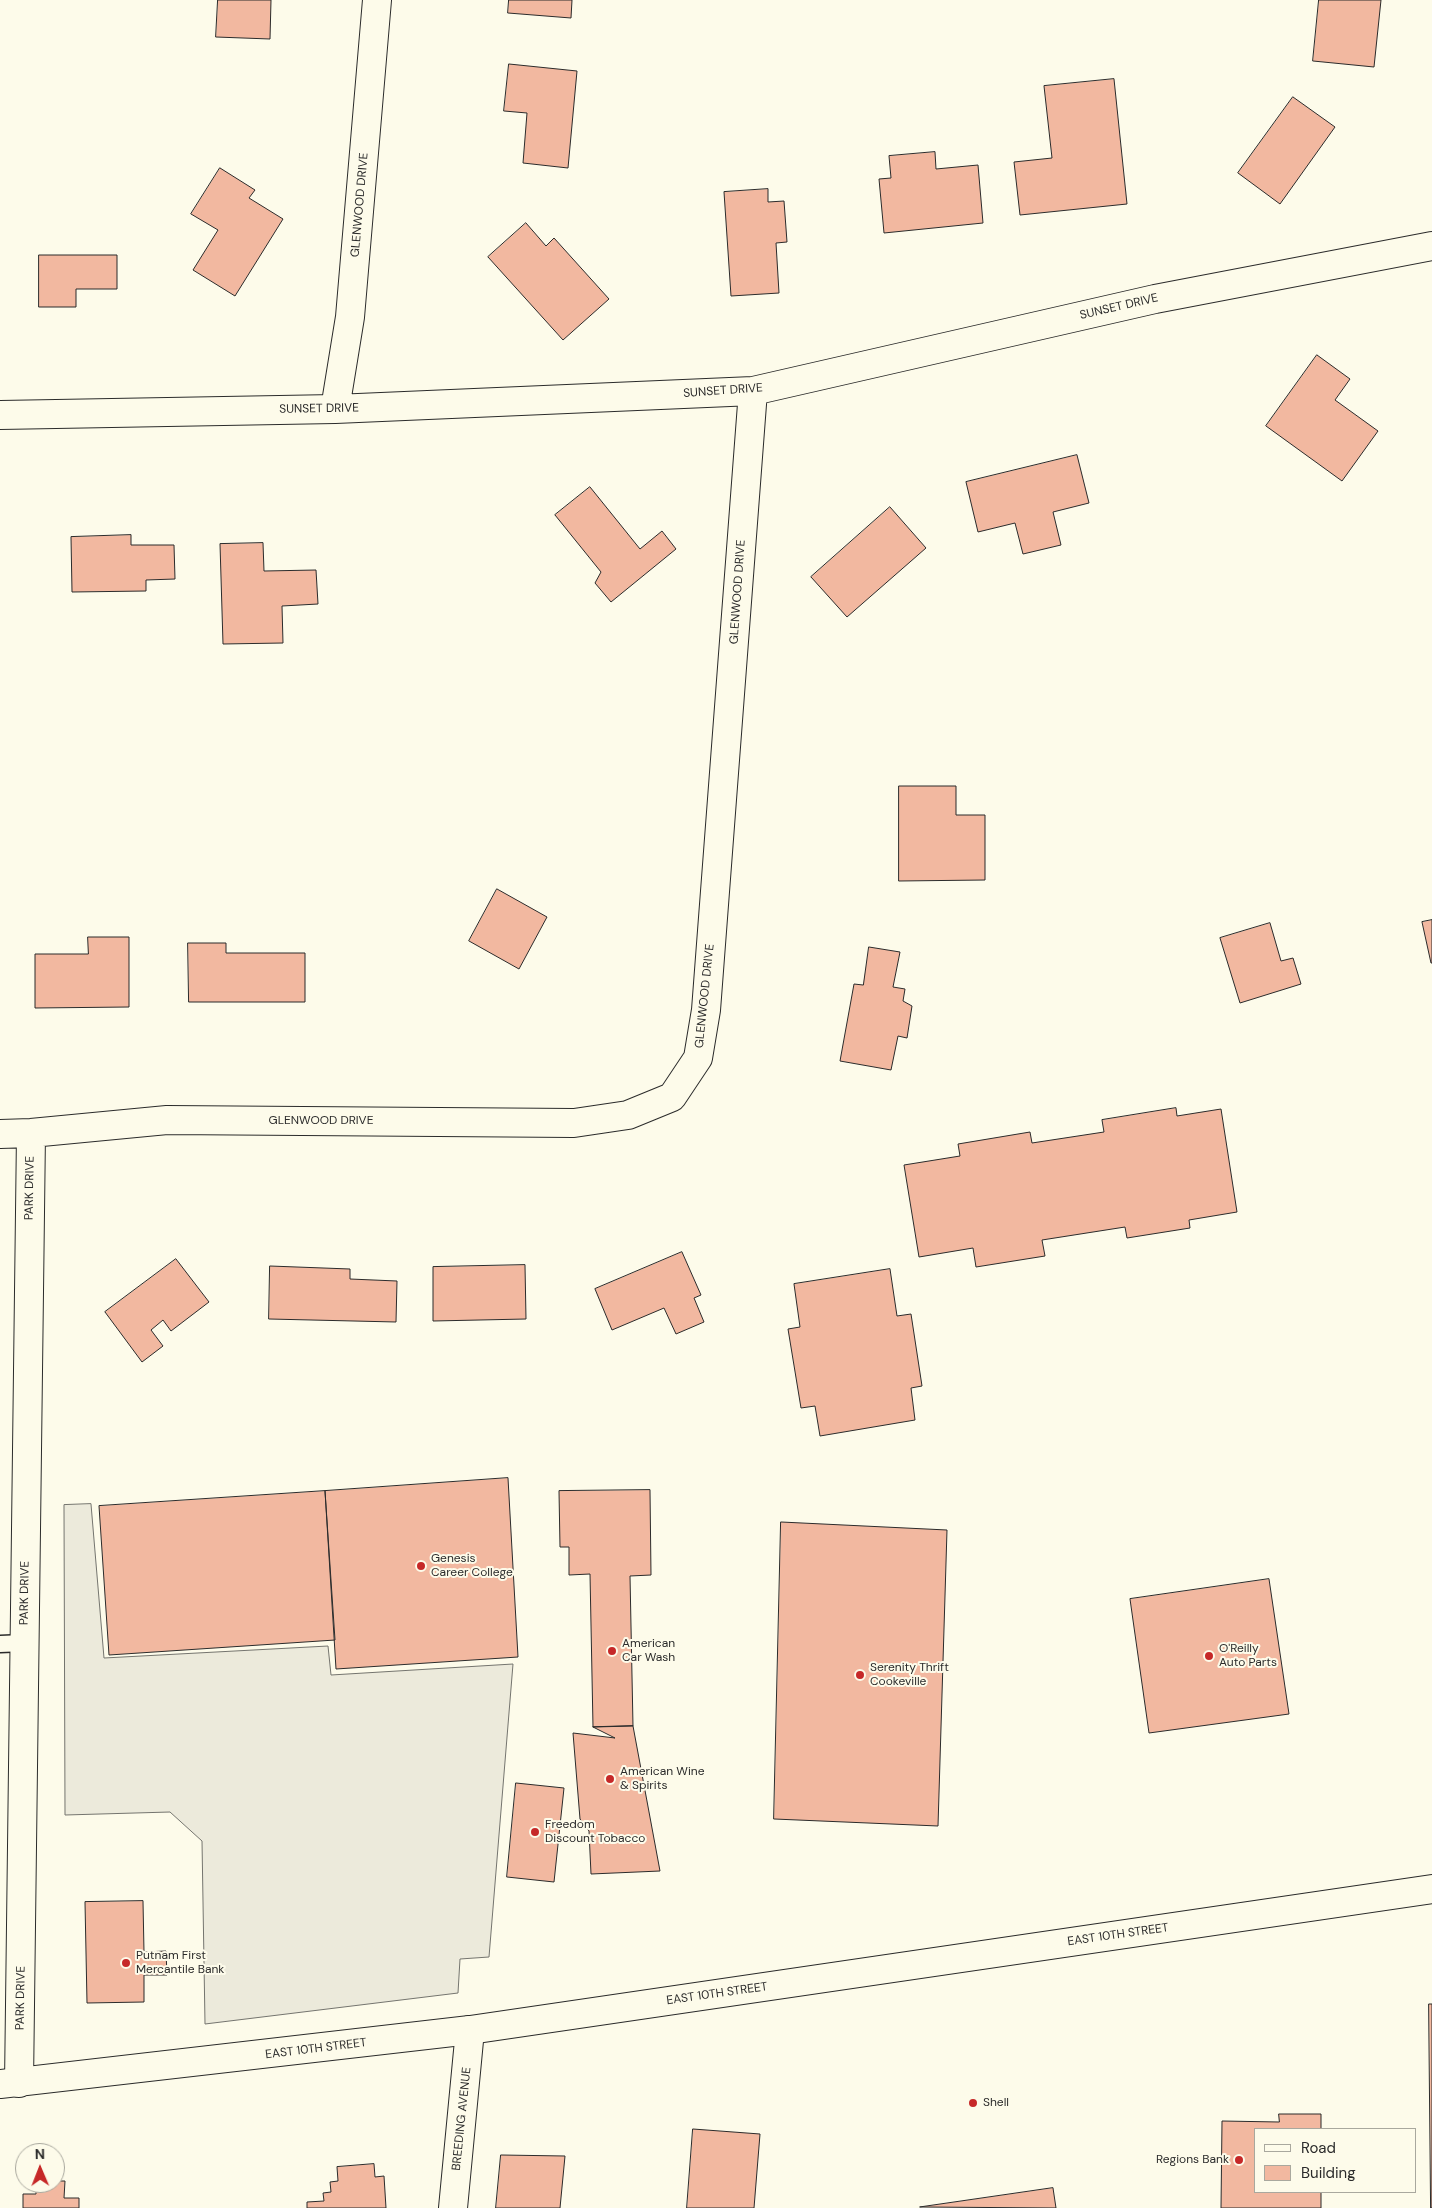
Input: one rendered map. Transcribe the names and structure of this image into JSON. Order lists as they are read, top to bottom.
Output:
{
  "streets": {
    "street": [
      "GLENWOOD DRIVE",
      "SUNSET DRIVE",
      "PARK DRIVE",
      "EAST 10TH STREET",
      "BREEDING AVENUE"
    ]
  },
  "crossings": [
    ["GLENWOOD DRIVE", "SUNSET DRIVE"],
    ["GLENWOOD DRIVE", "PARK DRIVE"],
    ["PARK DRIVE", "EAST 10TH STREET"],
    ["EAST 10TH STREET", "BREEDING AVENUE"]
  ],
  "places": [
    "Genesis Career College",
    "American Car Wash",
    "O'Reilly Auto Parts",
    "Serenity Thrift Cookeville",
    "American Wine & Spirits",
    "Freedom Discount Tobacco",
    "Putnam First Mercantile Bank",
    "Shell",
    "Regions Bank"
  ],
  "legend": ["Road", "Building"],
  "north": "top"
}
